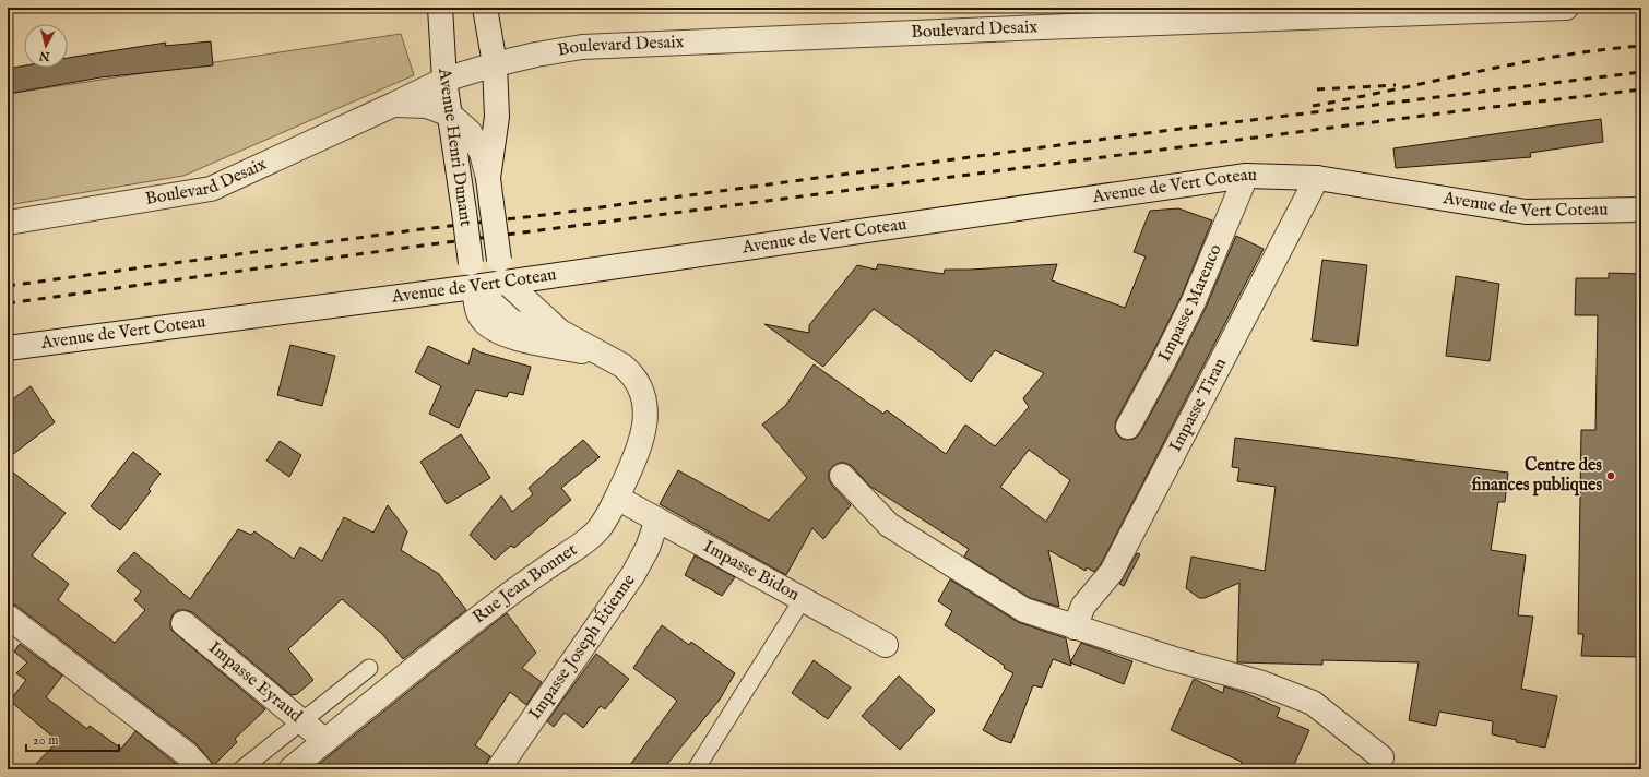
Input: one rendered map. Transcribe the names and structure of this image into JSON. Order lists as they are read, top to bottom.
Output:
{
  "streets": {
    "street": [
      "Boulevard Desaix",
      "Avenue Henri Dunant",
      "Avenue de Vert Coteau",
      "Impasse Marenco",
      "Impasse Tiran",
      "Impasse Bidon",
      "Rue Jean Bonnet",
      "Impasse Joseph Étienne",
      "Impasse Eyraud"
    ]
  },
  "crossings": [
    ["Boulevard Desaix", "Avenue Henri Dunant"],
    ["Avenue Henri Dunant", "Avenue de Vert Coteau"],
    ["Avenue Henri Dunant", "Rue Jean Bonnet"],
    ["Avenue de Vert Coteau", "Impasse Marenco"],
    ["Avenue de Vert Coteau", "Impasse Tiran"],
    ["Avenue de Vert Coteau", "Rue Jean Bonnet"],
    ["Impasse Bidon", "Rue Jean Bonnet"],
    ["Impasse Bidon", "Impasse Joseph Étienne"],
    ["Rue Jean Bonnet", "Impasse Eyraud"]
  ],
  "places": ["Centre des finances publiques"],
  "scale_bar": "20 m",
  "north": "bottom"
}
